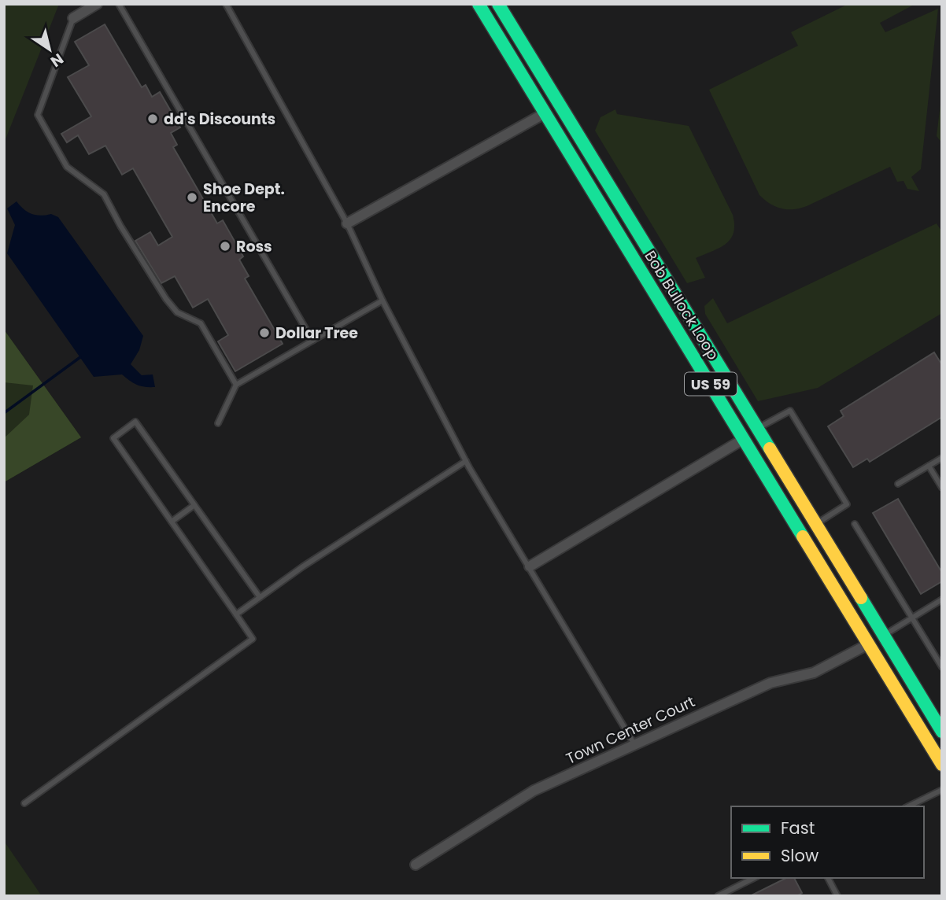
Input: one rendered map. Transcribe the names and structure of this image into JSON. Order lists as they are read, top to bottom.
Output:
{
  "streets": {
    "highway": ["Bob Bullock Loop", "US 59"],
    "street": ["Town Center Court"]
  },
  "crossings": [
    ["Bob Bullock Loop", "Town Center Court"]
  ],
  "places": [
    "dd's Discounts",
    "Shoe Dept. Encore",
    "Ross",
    "Dollar Tree"
  ],
  "legend": ["Fast", "Slow"],
  "north": "bottom right"
}
